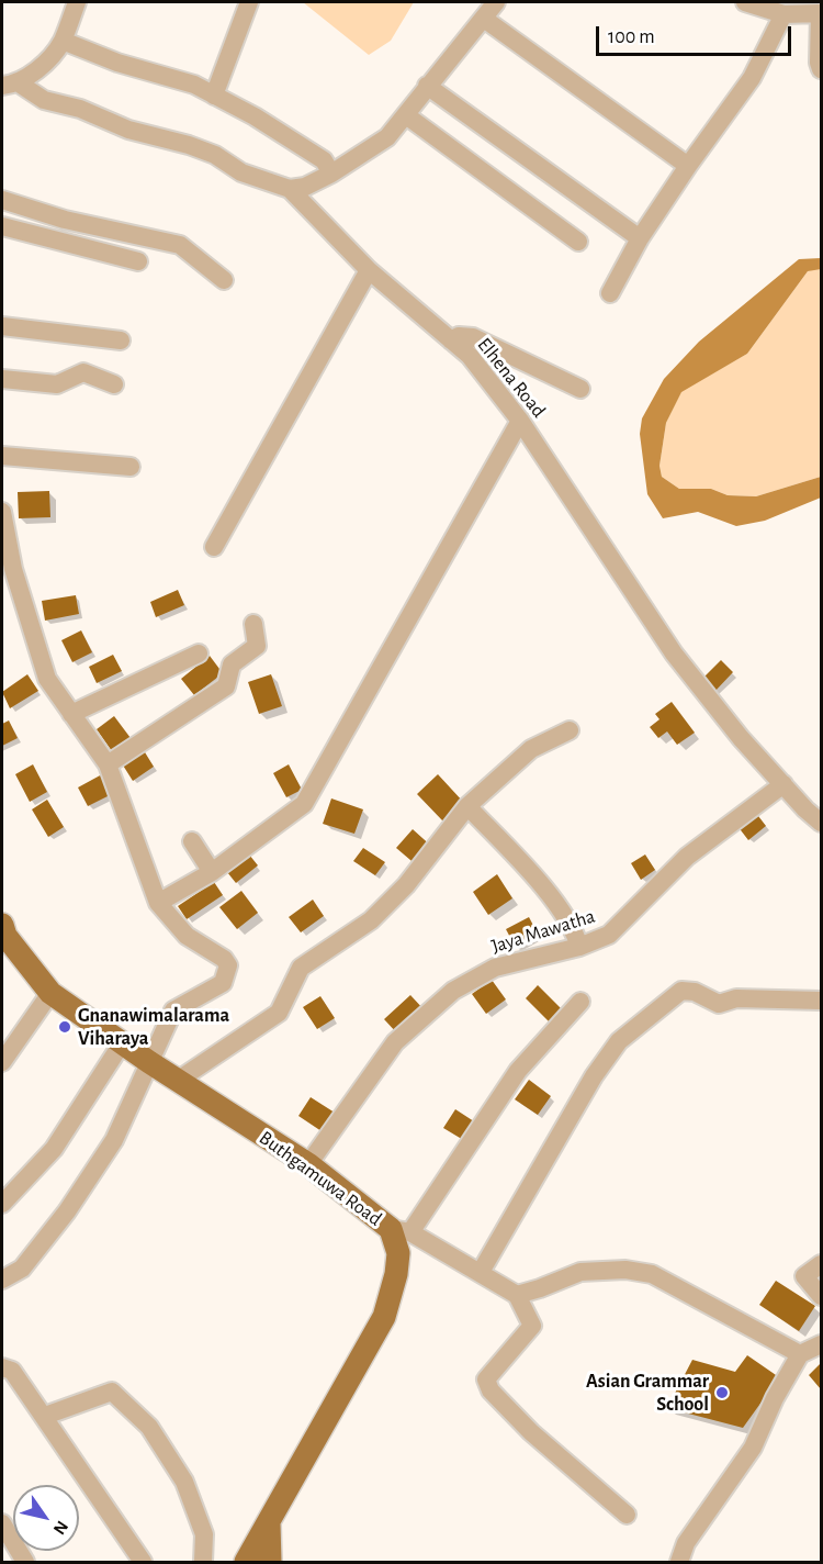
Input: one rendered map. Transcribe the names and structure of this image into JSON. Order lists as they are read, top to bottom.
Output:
{
  "streets": {
    "main road": ["Buthgamuwa Road"],
    "street": ["Elhena Road", "Jaya Mawatha"]
  },
  "crossings": [
    ["Elhena Road", "Jaya Mawatha"],
    ["Jaya Mawatha", "Buthgamuwa Road"]
  ],
  "places": ["Gnanawimalarama Viharaya", "Asian Grammar School"],
  "scale_bar": "100 m",
  "north": "bottom right"
}
